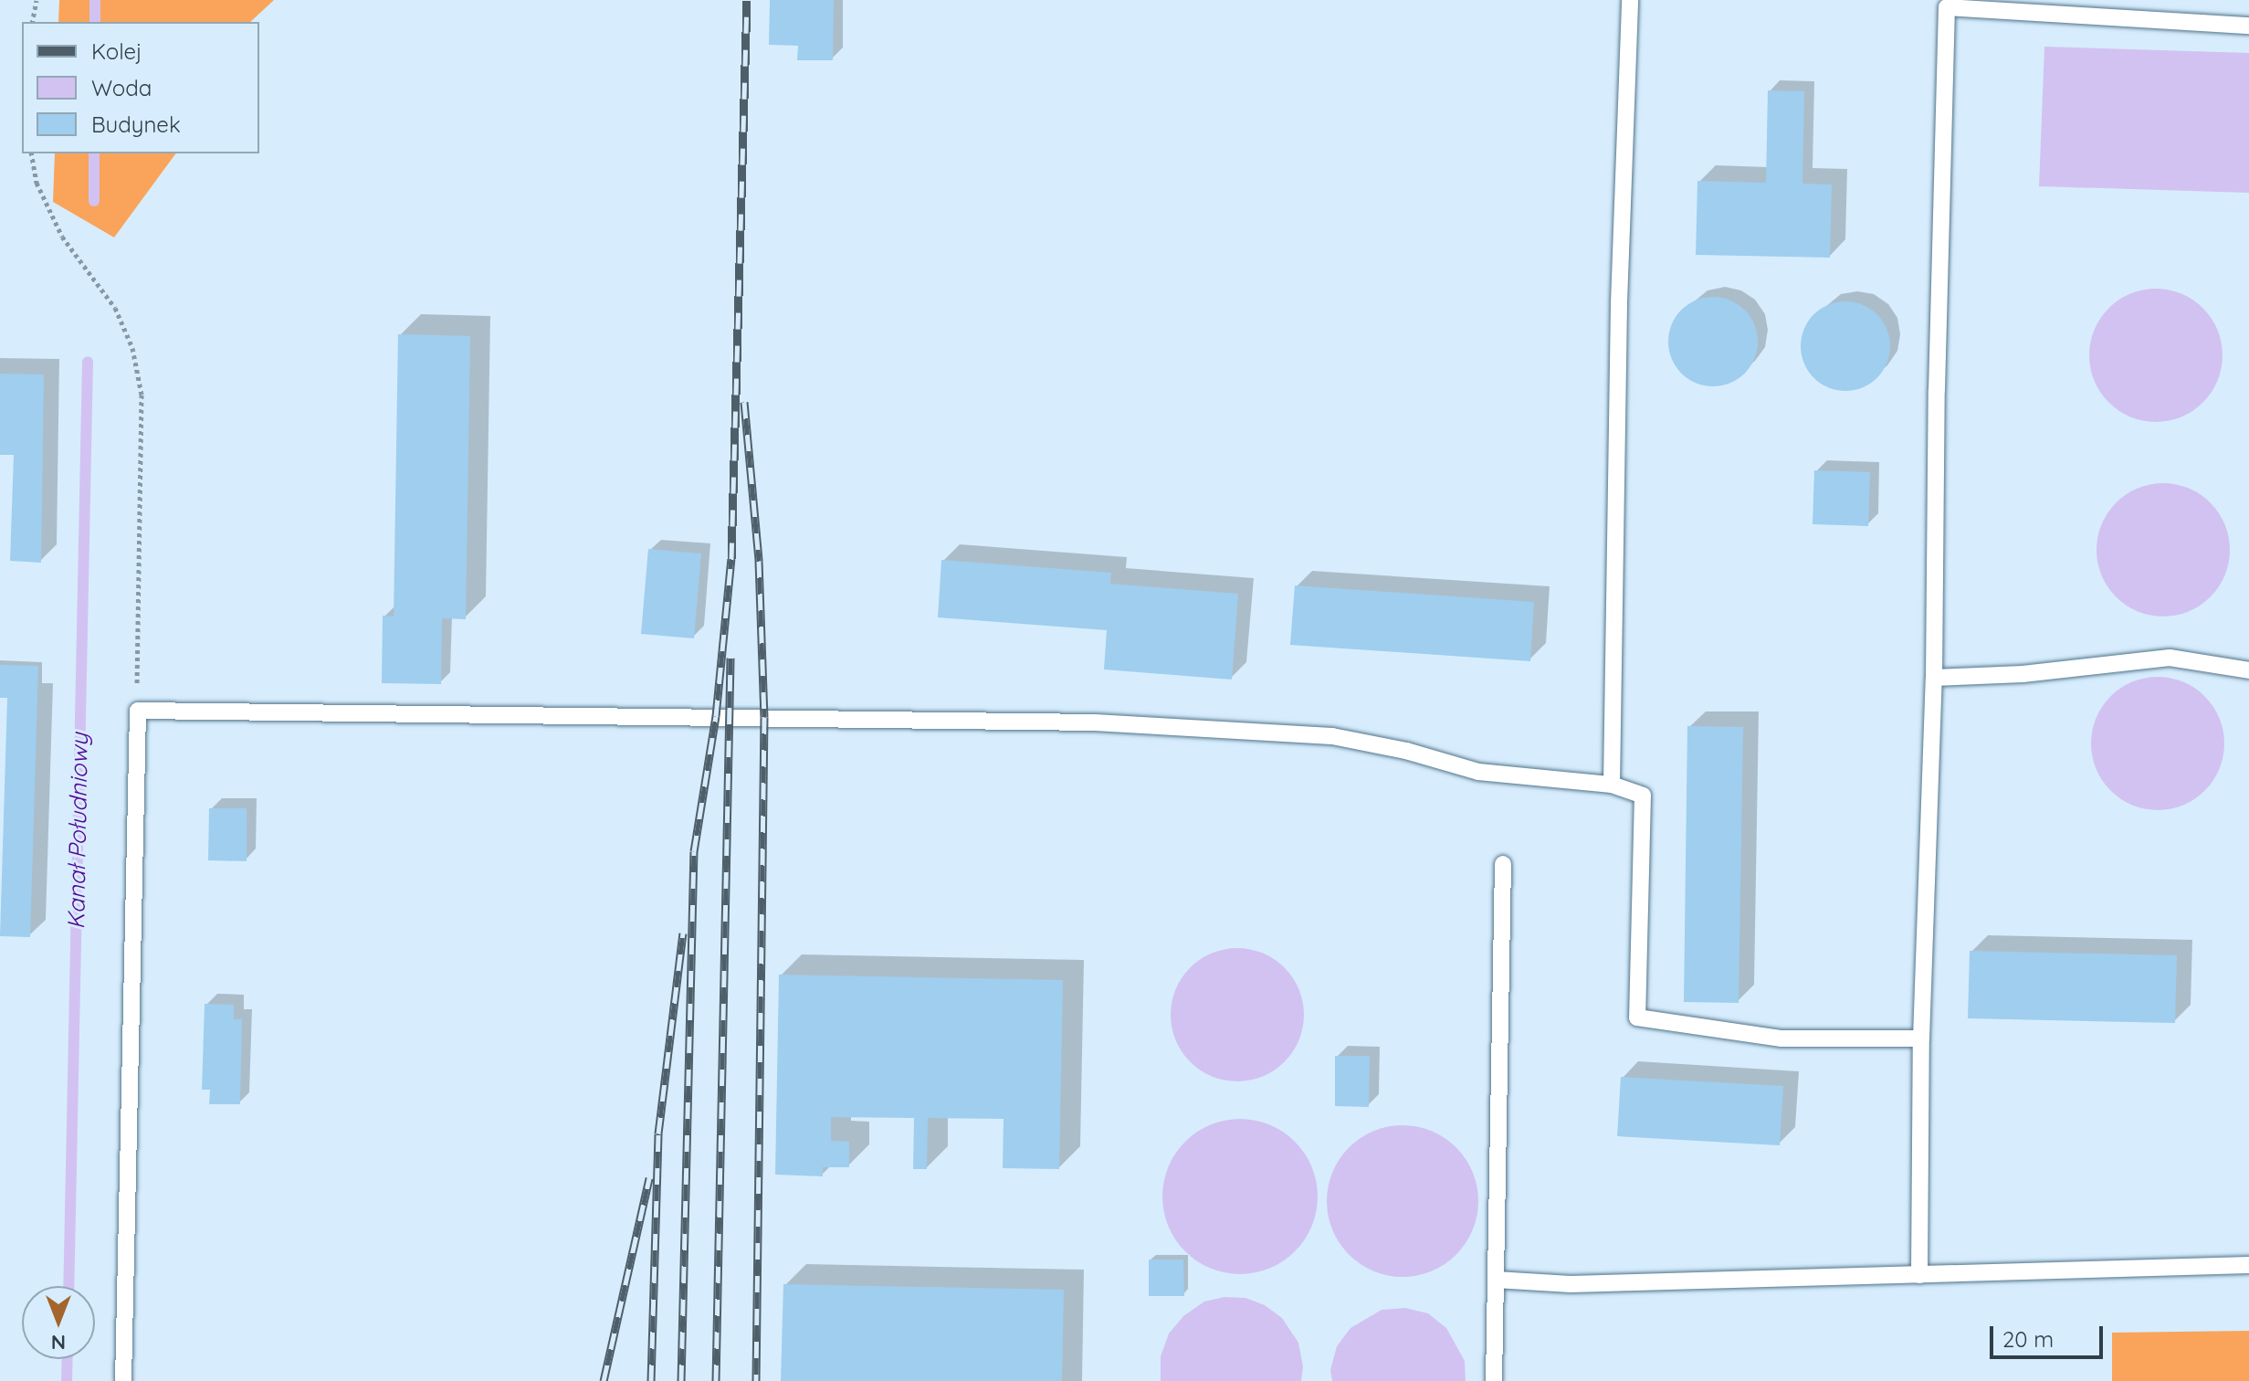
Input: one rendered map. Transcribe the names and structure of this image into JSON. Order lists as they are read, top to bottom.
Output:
{
  "water": ["Kanał Południowy"],
  "legend": ["Kolej", "Woda", "Budynek"],
  "scale_bar": "20 m",
  "north": "bottom"
}
